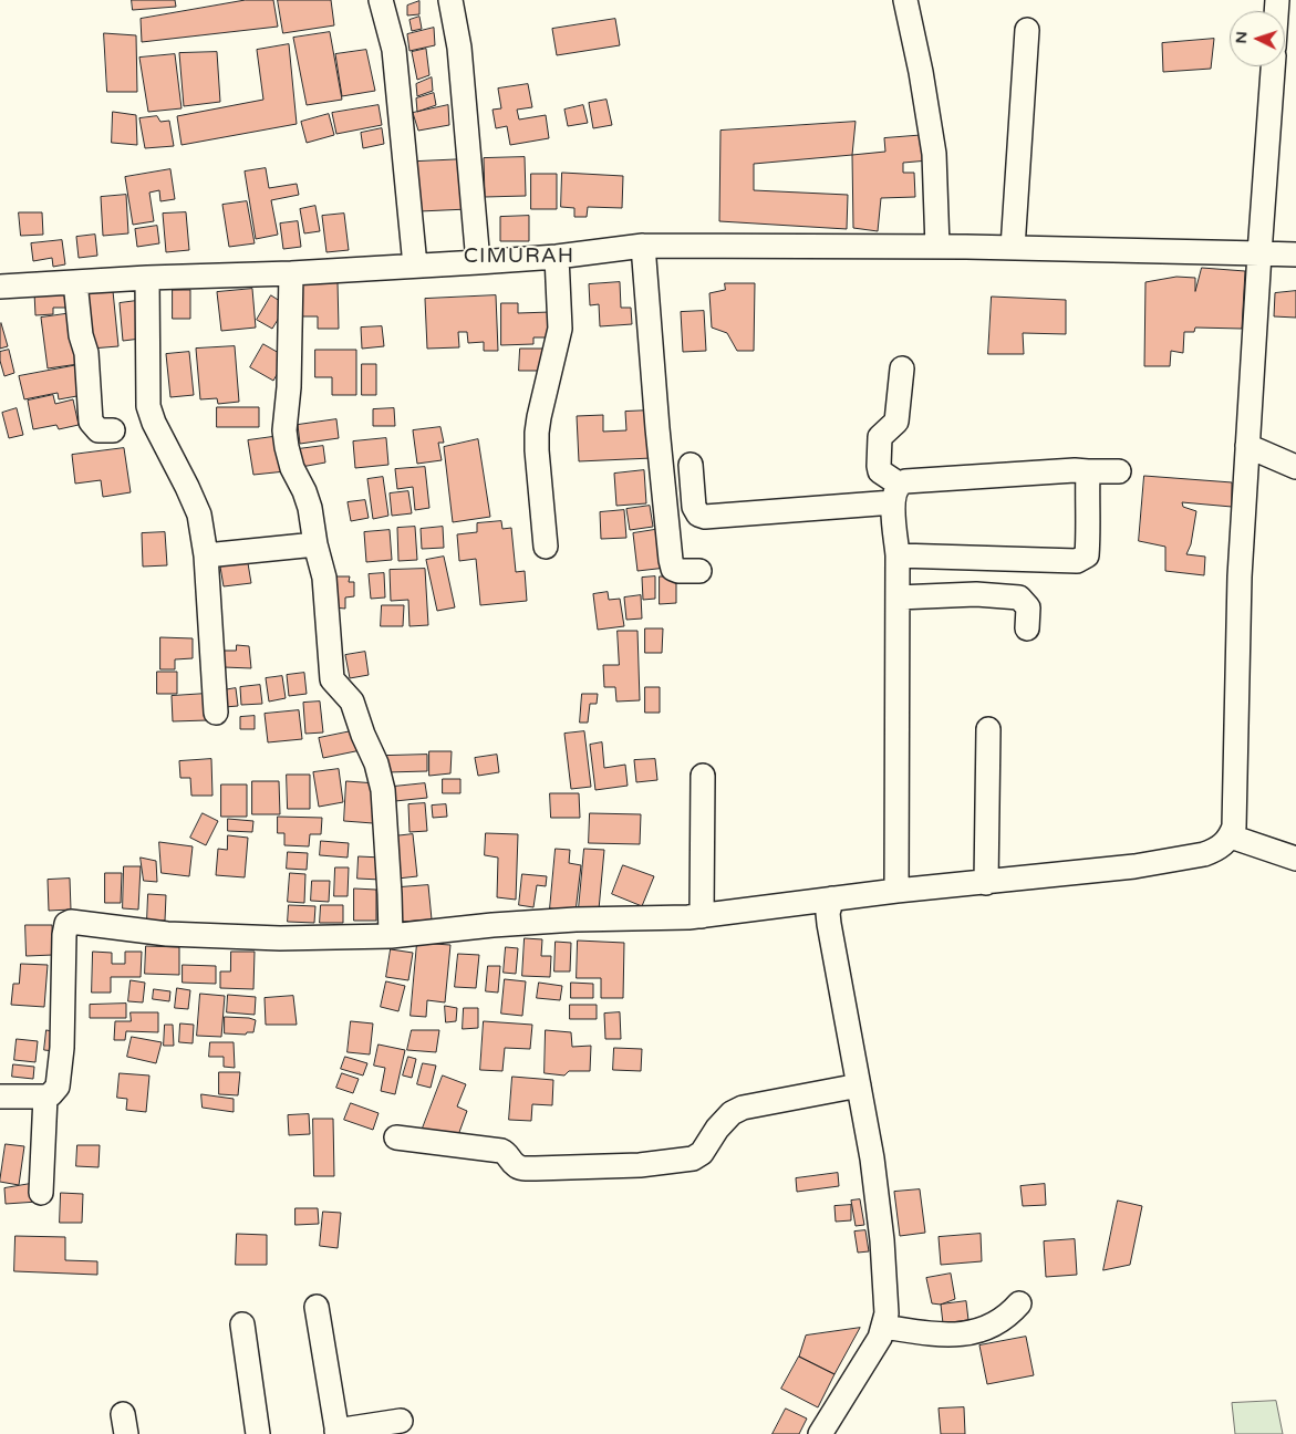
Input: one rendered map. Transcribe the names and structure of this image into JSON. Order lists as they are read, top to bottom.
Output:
{
  "districts": ["CIMURAH"],
  "north": "left"
}
